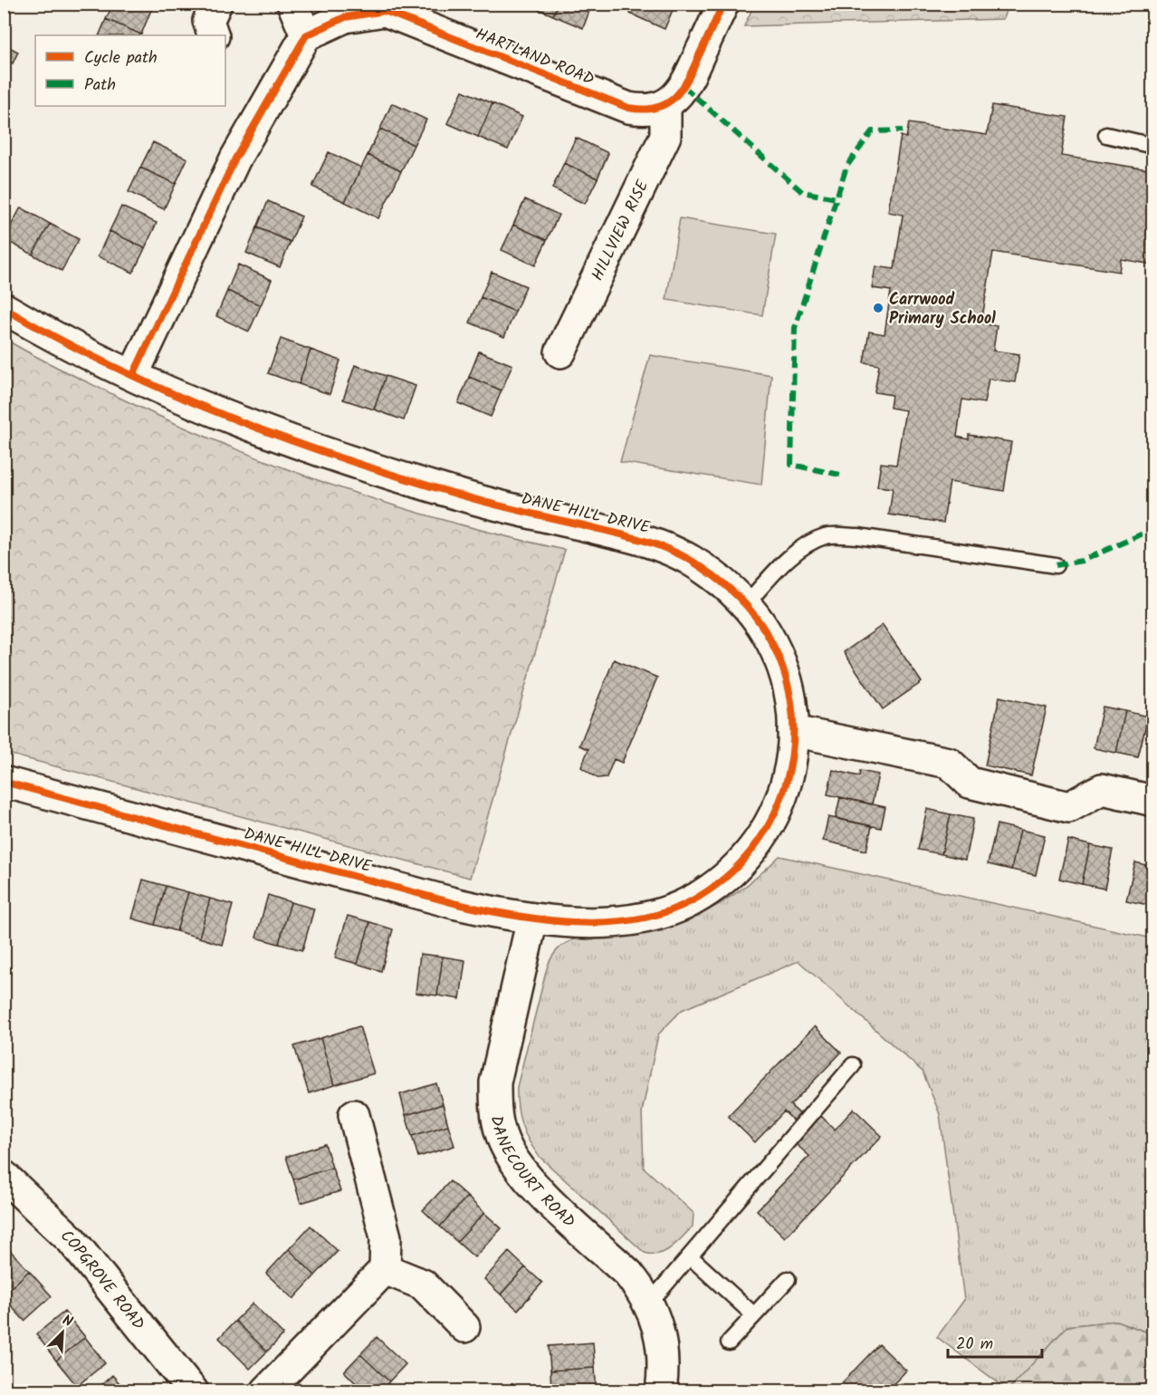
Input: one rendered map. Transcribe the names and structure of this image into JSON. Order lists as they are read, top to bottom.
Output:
{
  "streets": {
    "street": [
      "HARTLAND ROAD",
      "HILLVIEW RISE",
      "DANE HILL DRIVE",
      "DANECOURT ROAD",
      "COPGROVE ROAD"
    ]
  },
  "crossings": [
    ["HARTLAND ROAD", "HILLVIEW RISE"],
    ["DANE HILL DRIVE", "DANECOURT ROAD"]
  ],
  "places": ["Carrwood Primary School"],
  "legend": ["Cycle path", "Path"],
  "scale_bar": "20 m",
  "north": "top right"
}
